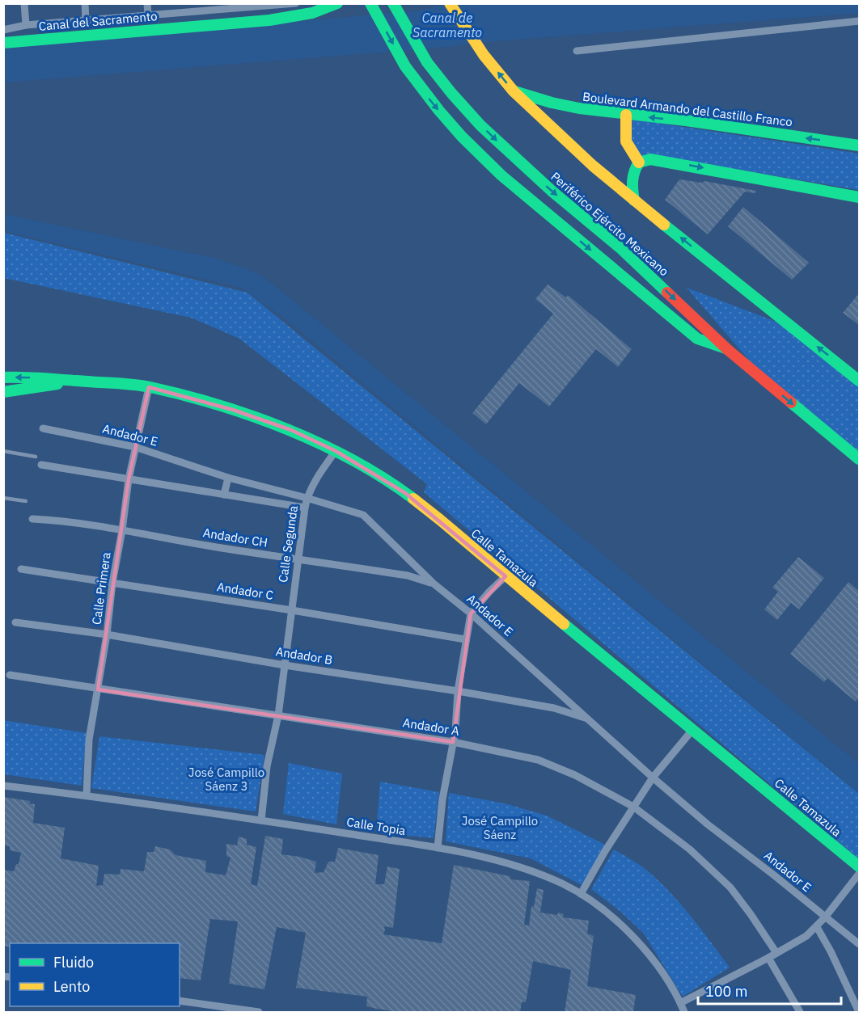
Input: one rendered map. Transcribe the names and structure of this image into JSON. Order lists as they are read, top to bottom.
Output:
{
  "streets": {
    "main road": [
      "Canal del Sacramento",
      "Boulevard Armando del Castillo Franco",
      "Periférico Ejército Mexicano",
      "Calle Tamazula"
    ],
    "street": [
      "Andador E",
      "Andador CH",
      "Calle Segunda",
      "Calle Primera",
      "Andador C",
      "Andador B",
      "Andador A",
      "Calle Topia"
    ]
  },
  "crossings": [
    ["Andador E", "Andador CH"],
    ["Andador E", "Calle Segunda"],
    ["Andador E", "Calle Primera"],
    ["Andador E", "Andador B"],
    ["Andador CH", "Calle Segunda"],
    ["Andador CH", "Calle Primera"],
    ["Calle Segunda", "Calle Tamazula"],
    ["Calle Segunda", "Andador C"],
    ["Calle Segunda", "Andador B"],
    ["Calle Segunda", "Andador A"],
    ["Calle Segunda", "Calle Topia"],
    ["Calle Tamazula", "Calle Primera"],
    ["Calle Primera", "Andador C"],
    ["Calle Primera", "Andador B"],
    ["Calle Primera", "Andador A"],
    ["Calle Primera", "Calle Topia"]
  ],
  "water": ["Canal de Sacramento"],
  "parks": ["José Campillo Sáenz 3", "José Campillo Sáenz"],
  "legend": ["Fluido", "Lento"],
  "scale_bar": "100 m"
}
